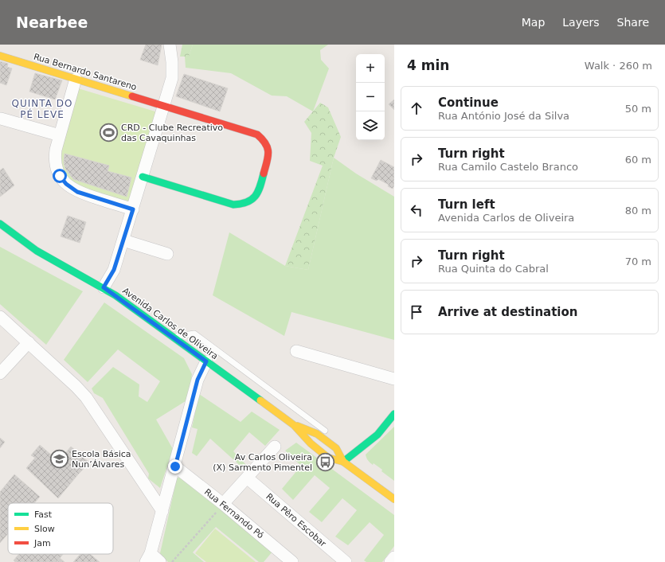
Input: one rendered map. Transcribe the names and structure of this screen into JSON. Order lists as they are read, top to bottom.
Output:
{
  "streets": {
    "main road": ["Rua Bernardo Santareno", "Avenida Carlos de Oliveira"],
    "street": ["Rua Fernando Pó", "Rua Pêro Escobar"]
  },
  "districts": ["QUINTA DO PÉ LEVE"],
  "places": {
    "sports": ["CRD - Clube Recreativo das Cavaquinhas"],
    "school or university": ["Escola Básica Nun’Álvares"],
    "bus stop": ["Av Carlos Oliveira (X) Sarmento Pimentel"]
  },
  "legend": ["Fast", "Slow", "Jam"],
  "page": {
    "header": "Nearbee",
    "nav": ["Map", "Layers", "Share"],
    "heading": ["4 min", "Walk · 260 m"],
    "map_buttons": ["+", "−"],
    "list": [
      ["Continue", "Rua António José da Silva", "50 m"],
      ["Turn right", "Rua Camilo Castelo Branco", "60 m"],
      ["Turn left", "Avenida Carlos de Oliveira", "80 m"],
      ["Turn right", "Rua Quinta do Cabral", "70 m"],
      "Arrive at destination"
    ]
  }
}
